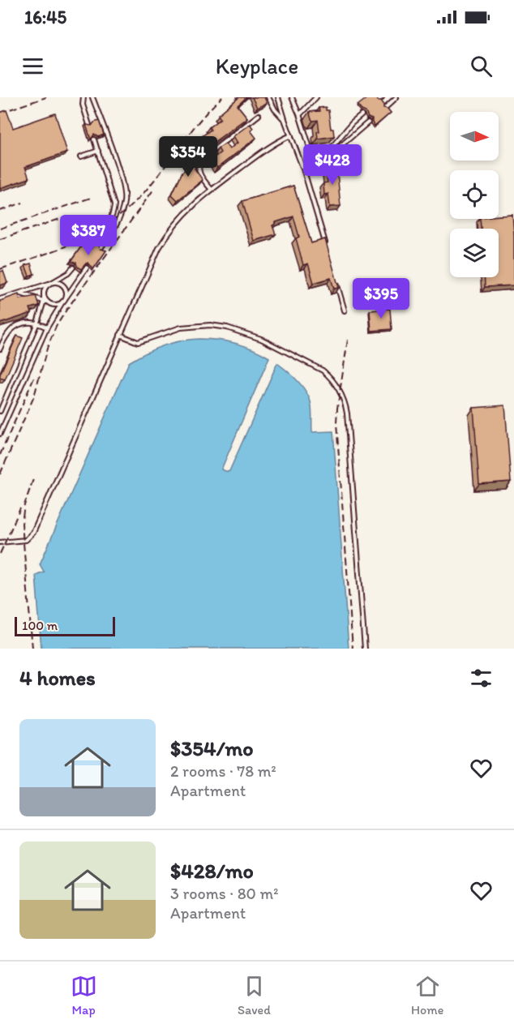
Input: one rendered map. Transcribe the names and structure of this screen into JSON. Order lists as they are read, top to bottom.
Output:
{
  "scale_bar": "100 m",
  "north": "right",
  "page": {
    "status": "16:45",
    "header": "Keyplace",
    "price": [
      "$354",
      "$428",
      "$387",
      "$395"
    ],
    "scale": "100 m",
    "heading": "4 homes",
    "list": [
      {
        "name": "$354/mo",
        "note": "2 rooms · 78 m² · Apartment"
      },
      {
        "name": "$428/mo",
        "note": "3 rooms · 80 m² · Apartment"
      }
    ],
    "tabs": ["Map", "Saved", "Home"]
  }
}
